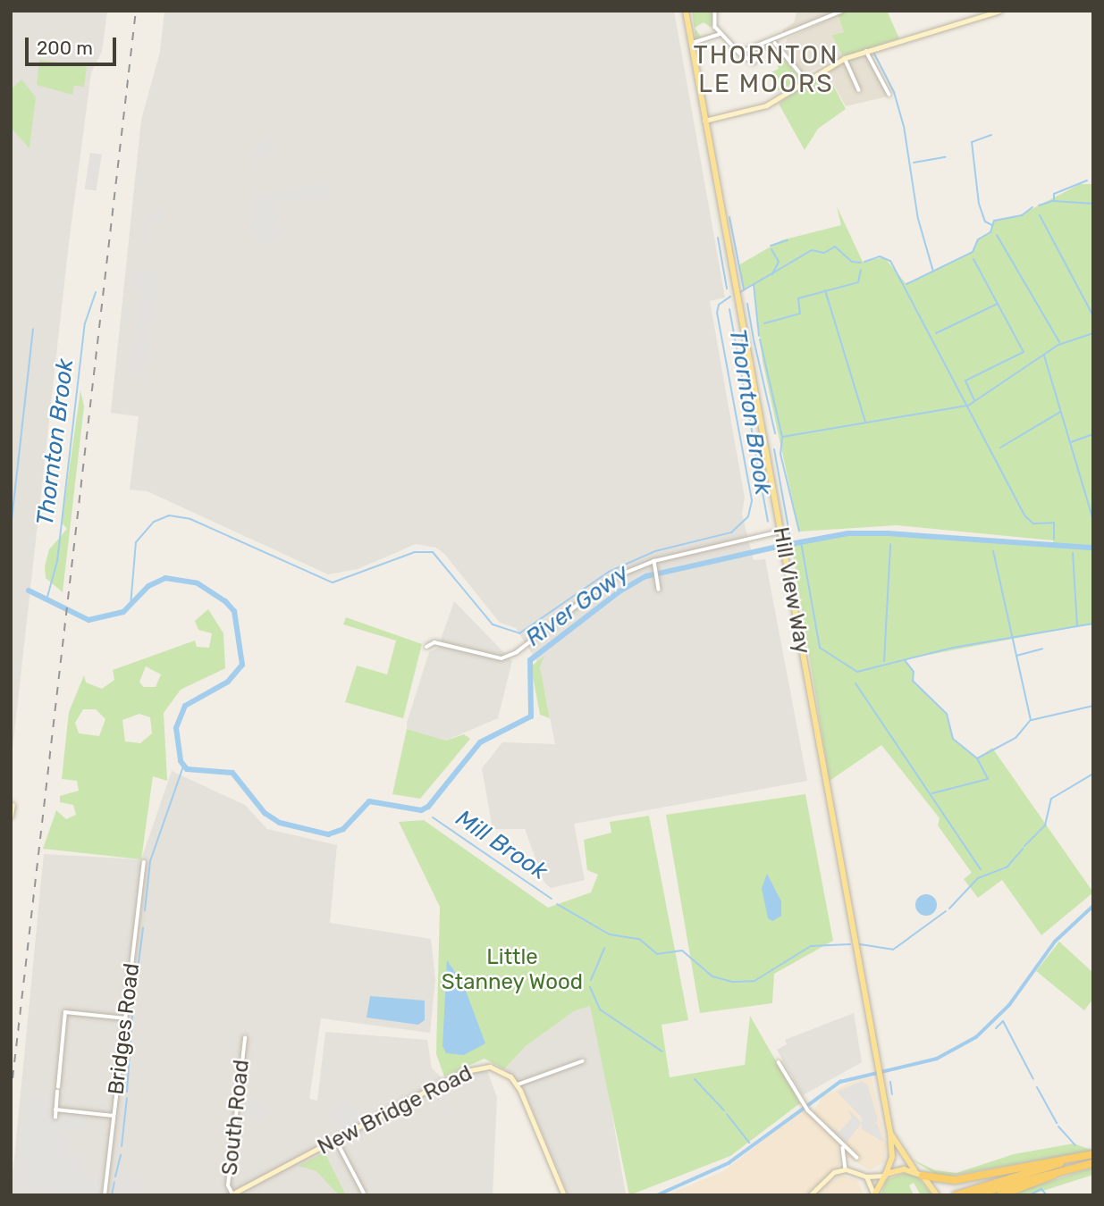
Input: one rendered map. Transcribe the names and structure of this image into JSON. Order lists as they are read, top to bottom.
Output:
{
  "streets": {
    "main road": ["Hill View Way"],
    "street": ["Bridges Road", "New Bridge Road", "South Road"]
  },
  "crossings": [
    ["New Bridge Road", "South Road"]
  ],
  "districts": ["THORNTON LE MOORS"],
  "water": ["Thornton Brook", "River Gowy", "Mill Brook"],
  "parks": ["Little Stanney Wood"],
  "scale_bar": "200 m"
}
